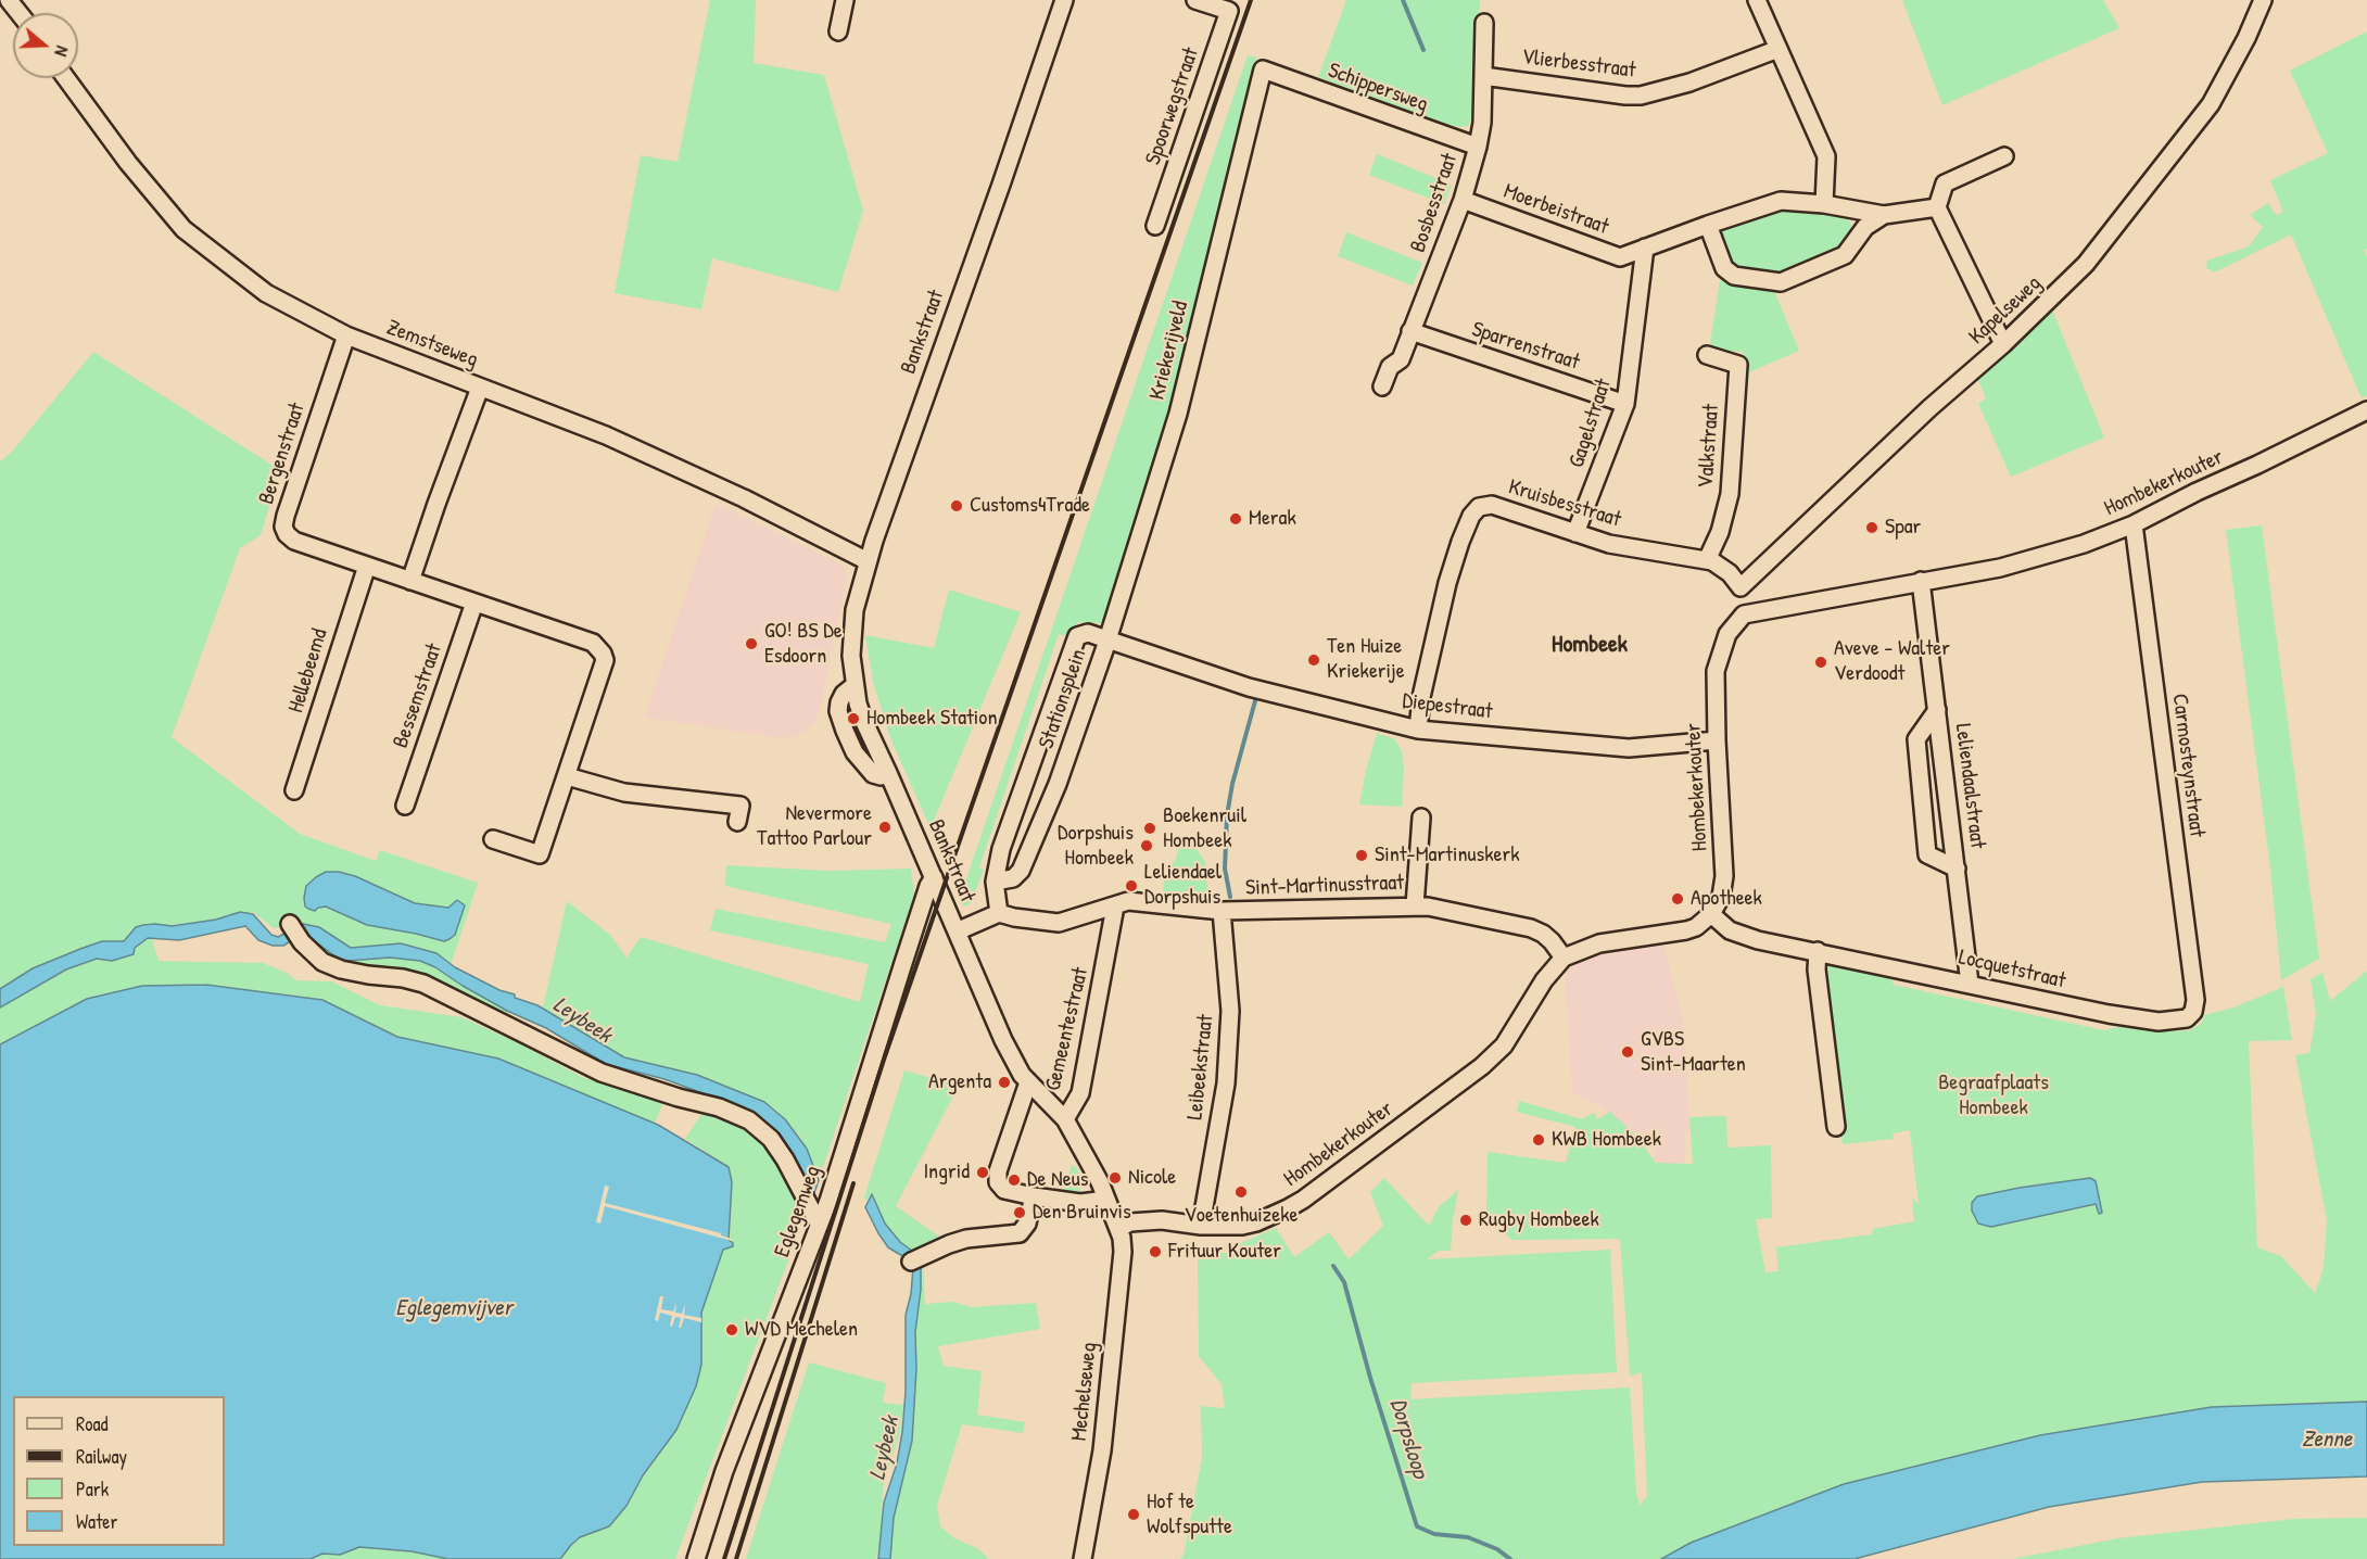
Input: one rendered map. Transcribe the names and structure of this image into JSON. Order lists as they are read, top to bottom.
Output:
{
  "streets": {
    "street": [
      "Vlierbesstraat",
      "Schippersweg",
      "Spoorwegstraat",
      "Bosbesstraat",
      "Moerbeistraat",
      "Kapelseweg",
      "Bankstraat",
      "Zemstseweg",
      "Sparrenstraat",
      "Kriekerijveld",
      "Gagelstraat",
      "Valkstraat",
      "Bergenstraat",
      "Hombekerkouter",
      "Kruisbesstraat",
      "Hellebeemd",
      "Bessemstraat",
      "Stationsplein",
      "Diepestraat",
      "Carmosteynstraat",
      "Leliendaalstraat",
      "Sint-Martinusstraat",
      "Locquetstraat",
      "Gemeentestraat",
      "Leibeekstraat",
      "Eglegemweg",
      "Mechelseweg"
    ]
  },
  "crossings": [
    ["Vlierbesstraat", "Bosbesstraat"],
    ["Schippersweg", "Bosbesstraat"],
    ["Schippersweg", "Kriekerijveld"],
    ["Bosbesstraat", "Moerbeistraat"],
    ["Bosbesstraat", "Sparrenstraat"],
    ["Moerbeistraat", "Gagelstraat"],
    ["Kapelseweg", "Kruisbesstraat"],
    ["Bankstraat", "Zemstseweg"],
    ["Bankstraat", "Gemeentestraat"],
    ["Bankstraat", "Eglegemweg"],
    ["Zemstseweg", "Bergenstraat"],
    ["Sparrenstraat", "Gagelstraat"],
    ["Kriekerijveld", "Stationsplein"],
    ["Kriekerijveld", "Diepestraat"],
    ["Gagelstraat", "Kruisbesstraat"],
    ["Valkstraat", "Kruisbesstraat"],
    ["Bergenstraat", "Hellebeemd"],
    ["Bergenstraat", "Bessemstraat"],
    ["Hombekerkouter", "Diepestraat"],
    ["Hombekerkouter", "Carmosteynstraat"],
    ["Hombekerkouter", "Leliendaalstraat"],
    ["Hombekerkouter", "Sint-Martinusstraat"],
    ["Hombekerkouter", "Locquetstraat"],
    ["Hombekerkouter", "Gemeentestraat"],
    ["Hombekerkouter", "Leibeekstraat"],
    ["Hombekerkouter", "Mechelseweg"],
    ["Kruisbesstraat", "Diepestraat"],
    ["Stationsplein", "Diepestraat"],
    ["Stationsplein", "Sint-Martinusstraat"],
    ["Carmosteynstraat", "Locquetstraat"],
    ["Leliendaalstraat", "Locquetstraat"],
    ["Sint-Martinusstraat", "Gemeentestraat"],
    ["Sint-Martinusstraat", "Leibeekstraat"],
    ["Gemeentestraat", "Mechelseweg"]
  ],
  "districts": ["Hombeek"],
  "water": [
    "Leybeek",
    "Eglegemvijver",
    "Dorpsloop",
    "Zenne"
  ],
  "parks": ["Begraafplaats Hombeek"],
  "places": [
    "Customs4Trade",
    "Merak",
    "Spar",
    "GO! BS De Esdoorn",
    "Ten Huize Kriekerije",
    "Aveve - Walter Verdoodt",
    "Hombeek Station",
    "Nevermore Tattoo Parlour",
    "Boekenruil Hombeek",
    "Dorpshuis Hombeek",
    "Sint-Martinuskerk",
    "Leliendael Dorpshuis",
    "Apotheek",
    "GVBS Sint-Maarten",
    "Argenta",
    "KWB Hombeek",
    "Ingrid",
    "Nicole",
    "De Neus",
    "Voetenhuizeke",
    "Den Bruinvis",
    "Rugby Hombeek",
    "Frituur Kouter",
    "WVD Mechelen",
    "Hof te Wolfsputte"
  ],
  "legend": [
    "Road",
    "Railway",
    "Park",
    "Water"
  ],
  "north": "right"
}
